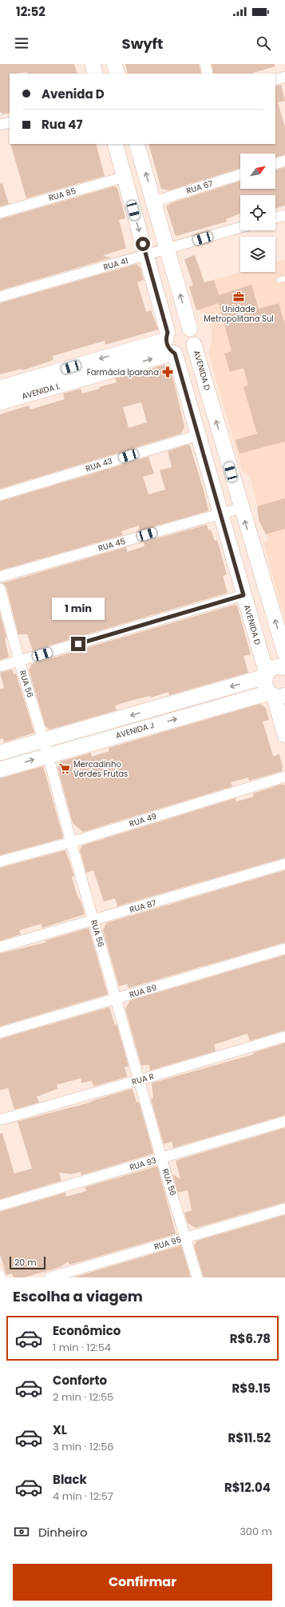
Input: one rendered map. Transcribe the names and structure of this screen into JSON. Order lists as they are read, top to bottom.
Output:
{
  "streets": {
    "main road": ["AVENIDA D", "AVENIDA L", "AVENIDA J"],
    "street": [
      "RUA 67",
      "RUA 85",
      "RUA 41",
      "RUA 43",
      "RUA 45",
      "RUA 56",
      "RUA 49",
      "RUA 87",
      "RUA 89",
      "RUA R",
      "RUA 93",
      "RUA 95"
    ]
  },
  "crossings": [
    ["RUA 85", "AVENIDA D"],
    ["RUA 41", "AVENIDA D"],
    ["AVENIDA D", "AVENIDA L"],
    ["AVENIDA D", "RUA 43"],
    ["AVENIDA D", "RUA 45"],
    ["AVENIDA D", "AVENIDA J"],
    ["RUA 56", "AVENIDA J"],
    ["RUA 56", "RUA 49"],
    ["RUA 56", "RUA 87"],
    ["RUA 56", "RUA 89"],
    ["RUA 56", "RUA R"],
    ["RUA 56", "RUA 93"],
    ["RUA 56", "RUA 95"]
  ],
  "places": {
    "office": ["Unidade Metropolitana Sul"],
    "pharmacy": ["Farmácia Iparana"],
    "supermarket": ["Mercadinho Verdes Frutas"]
  },
  "scale_bar": "20 m",
  "north": "top right",
  "page": {
    "status": "12:52",
    "header": "Swyft",
    "banner": ["Avenida D", "Rua 47"],
    "bubble": "1 min",
    "scale": "20 m",
    "heading": "Escolha a viagem",
    "list": [
      {
        "name": "Econômico",
        "note": "1 min · 12:54",
        "value": "R$6.78"
      },
      {
        "name": "Conforto",
        "note": "2 min · 12:55",
        "value": "R$9.15"
      },
      {
        "name": "XL",
        "note": "3 min · 12:56",
        "value": "R$11.52"
      },
      {
        "name": "Black",
        "note": "4 min · 12:57",
        "value": "R$12.04"
      }
    ],
    "pay": ["Dinheiro", "300 m"],
    "buttons": "Confirmar"
  }
}
